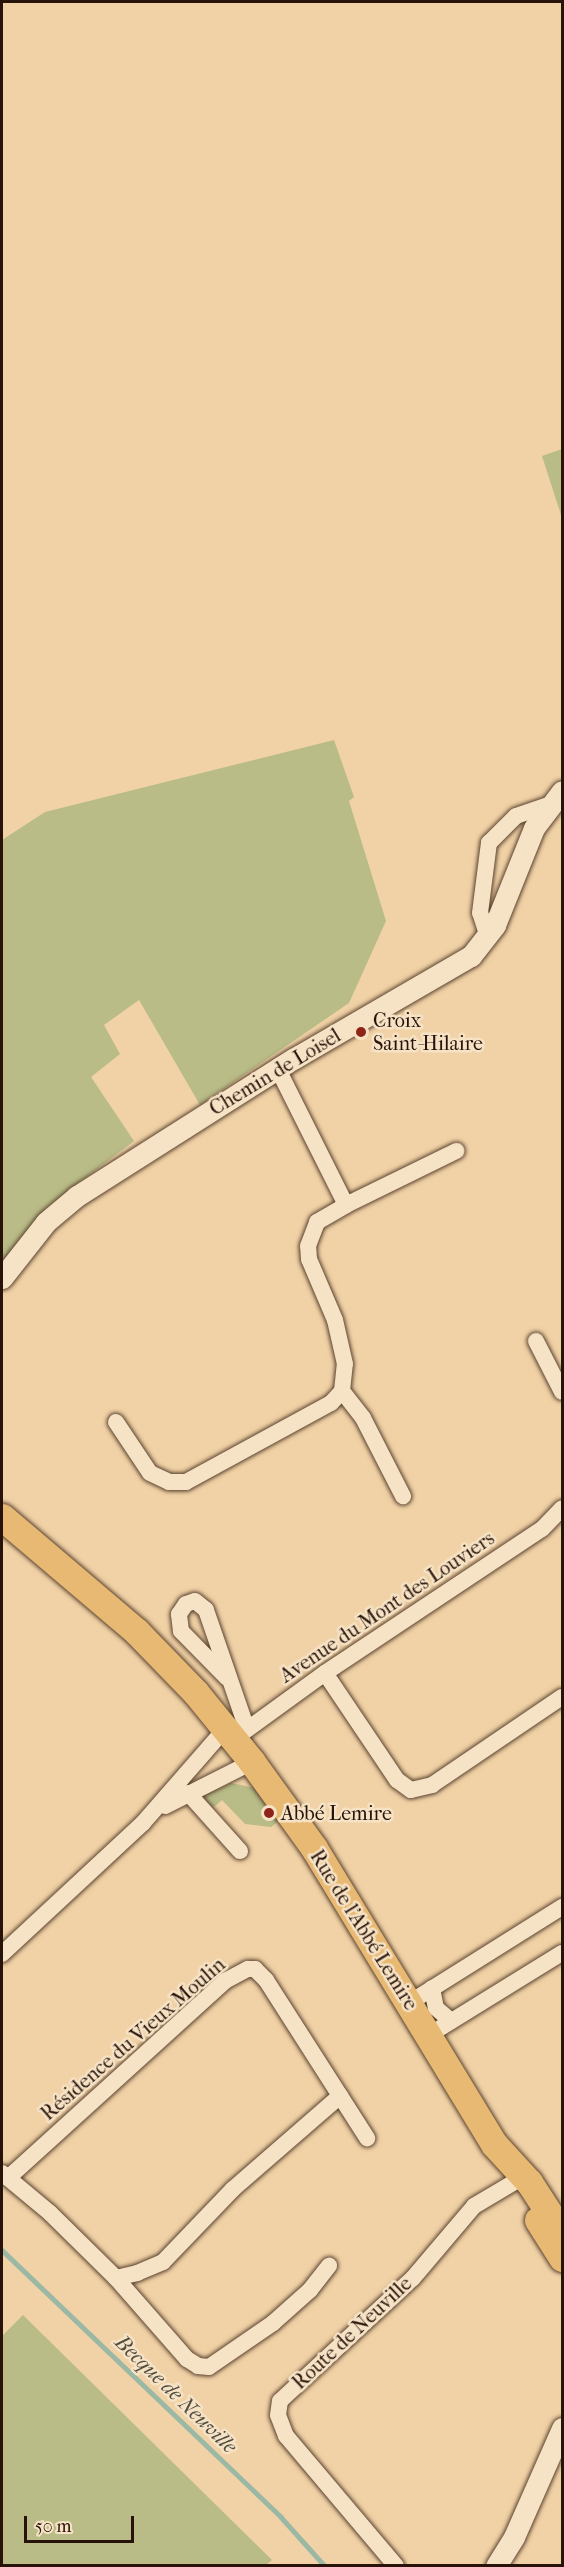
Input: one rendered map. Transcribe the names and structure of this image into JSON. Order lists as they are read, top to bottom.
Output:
{
  "streets": {
    "main road": ["Rue de l'Abbé Lemire"],
    "street": [
      "Chemin de Loisel",
      "Avenue du Mont des Louviers",
      "Résidence du Vieux Moulin",
      "Route de Neuville"
    ]
  },
  "crossings": [
    ["Avenue du Mont des Louviers", "Rue de l'Abbé Lemire"],
    ["Rue de l'Abbé Lemire", "Route de Neuville"]
  ],
  "water": ["Becque de Neuville"],
  "places": ["Croix Saint-Hilaire", "Abbé Lemire"],
  "scale_bar": "50 m"
}
